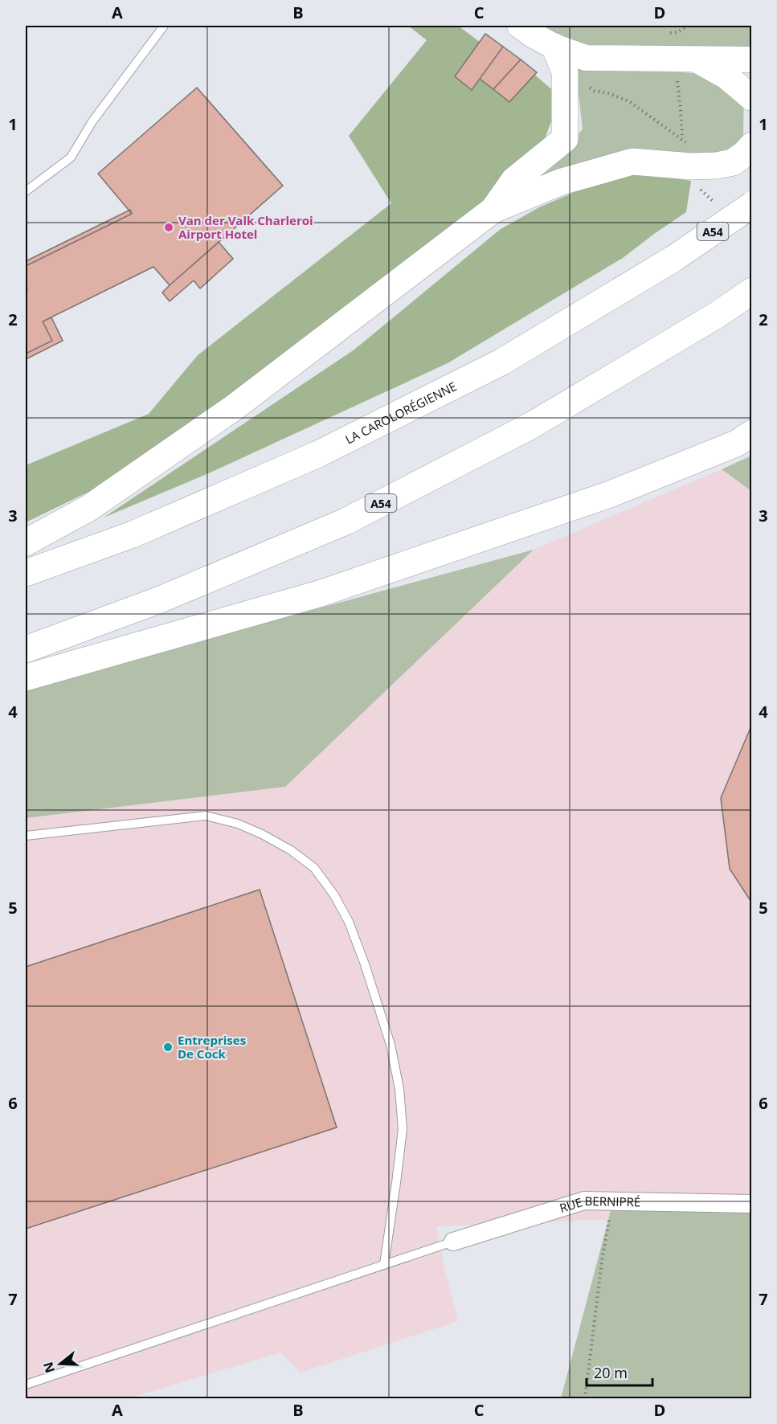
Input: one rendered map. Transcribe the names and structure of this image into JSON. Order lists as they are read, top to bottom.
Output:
{
  "streets": {
    "highway": ["A54", "LA CAROLORÉGIENNE"],
    "street": ["RUE BERNIPRÉ"]
  },
  "places": ["Van der Valk Charleroi Airport Hotel", "Entreprises De Cock"],
  "scale_bar": "20 m",
  "north": "left",
  "grid": {
    "columns": [
      "A",
      "B",
      "C",
      "D"
    ],
    "rows": [
      "1",
      "2",
      "3",
      "4",
      "5",
      "6",
      "7"
    ]
  }
}
